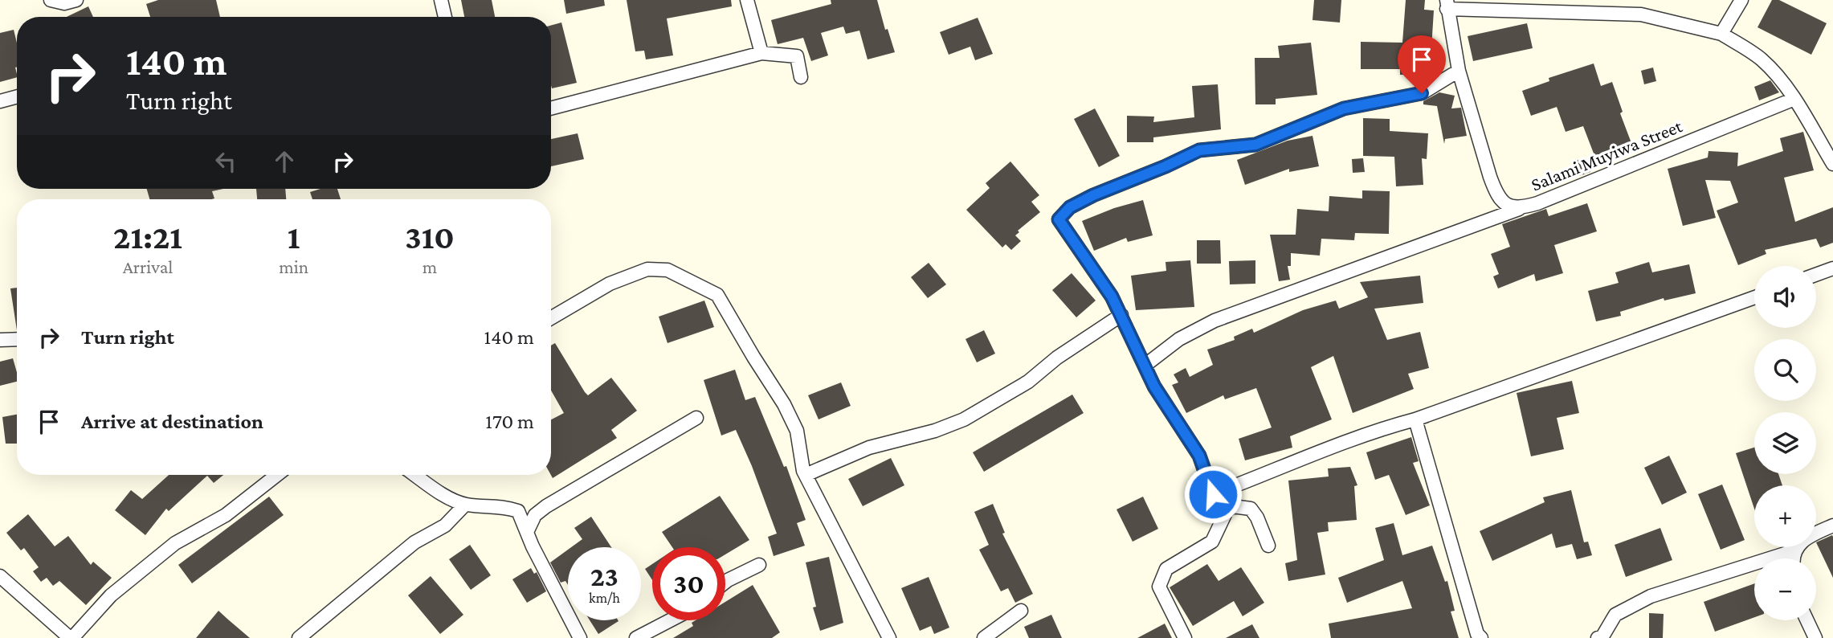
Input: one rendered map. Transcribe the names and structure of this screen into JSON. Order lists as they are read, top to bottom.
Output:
{
  "streets": {
    "street": ["Salami Muyiwa Street"]
  },
  "page": {
    "turn": ["140 m", "Turn right"],
    "eta": [
      "21:21",
      "Arrival",
      "1",
      "min",
      "310",
      "m"
    ],
    "map_buttons": ["+", "−"],
    "list": [
      {
        "name": "Turn right",
        "value": "140 m"
      },
      {
        "name": "Arrive at destination",
        "value": "170 m"
      }
    ],
    "speed": "23 km/h",
    "limit": "30"
  }
}
